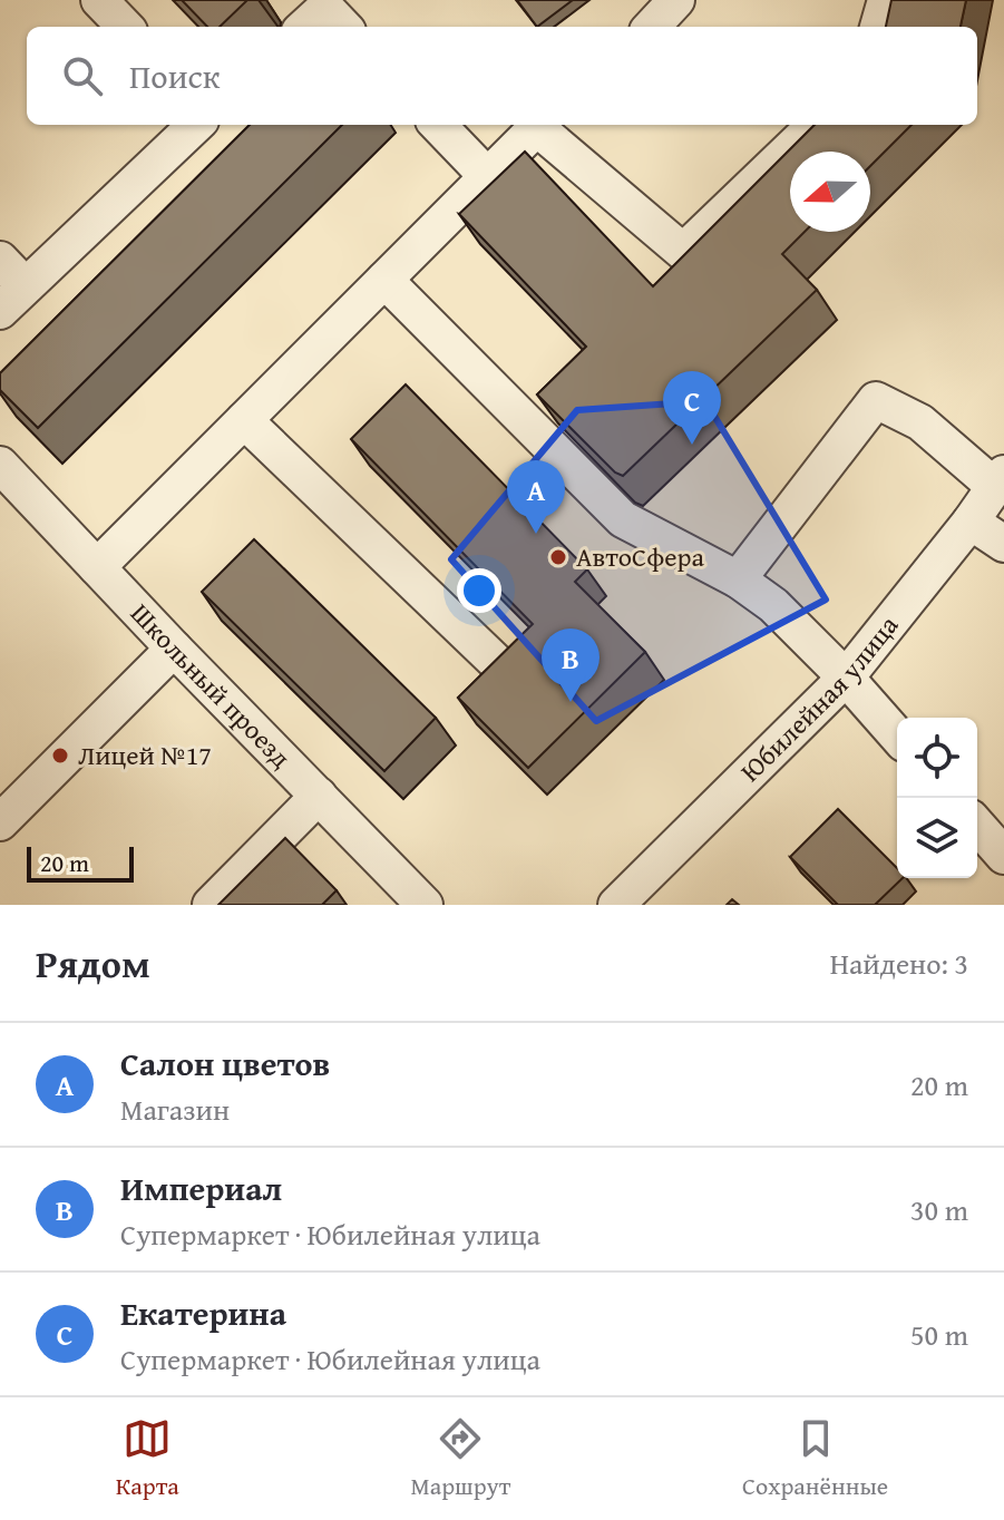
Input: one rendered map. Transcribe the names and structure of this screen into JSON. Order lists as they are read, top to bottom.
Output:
{
  "streets": {
    "street": ["Школьный проезд", "Юбилейная улица"]
  },
  "places": ["АвтоСфера", "Лицей №17"],
  "scale_bar": "20 m",
  "north": "left",
  "page": {
    "search": "Поиск",
    "pins": ["C", "A", "B"],
    "scale": "20 m",
    "heading": ["Рядом", "Найдено: 3"],
    "list": [
      {
        "mark": "A",
        "name": "Салон цветов",
        "note": "Магазин",
        "value": "20 m"
      },
      {
        "mark": "B",
        "name": "Империал",
        "note": "Супермаркет · Юбилейная улица",
        "value": "30 m"
      },
      {
        "mark": "C",
        "name": "Екатерина",
        "note": "Супермаркет · Юбилейная улица",
        "value": "50 m"
      }
    ],
    "nav": ["Карта", "Маршрут", "Сохранённые"]
  }
}
